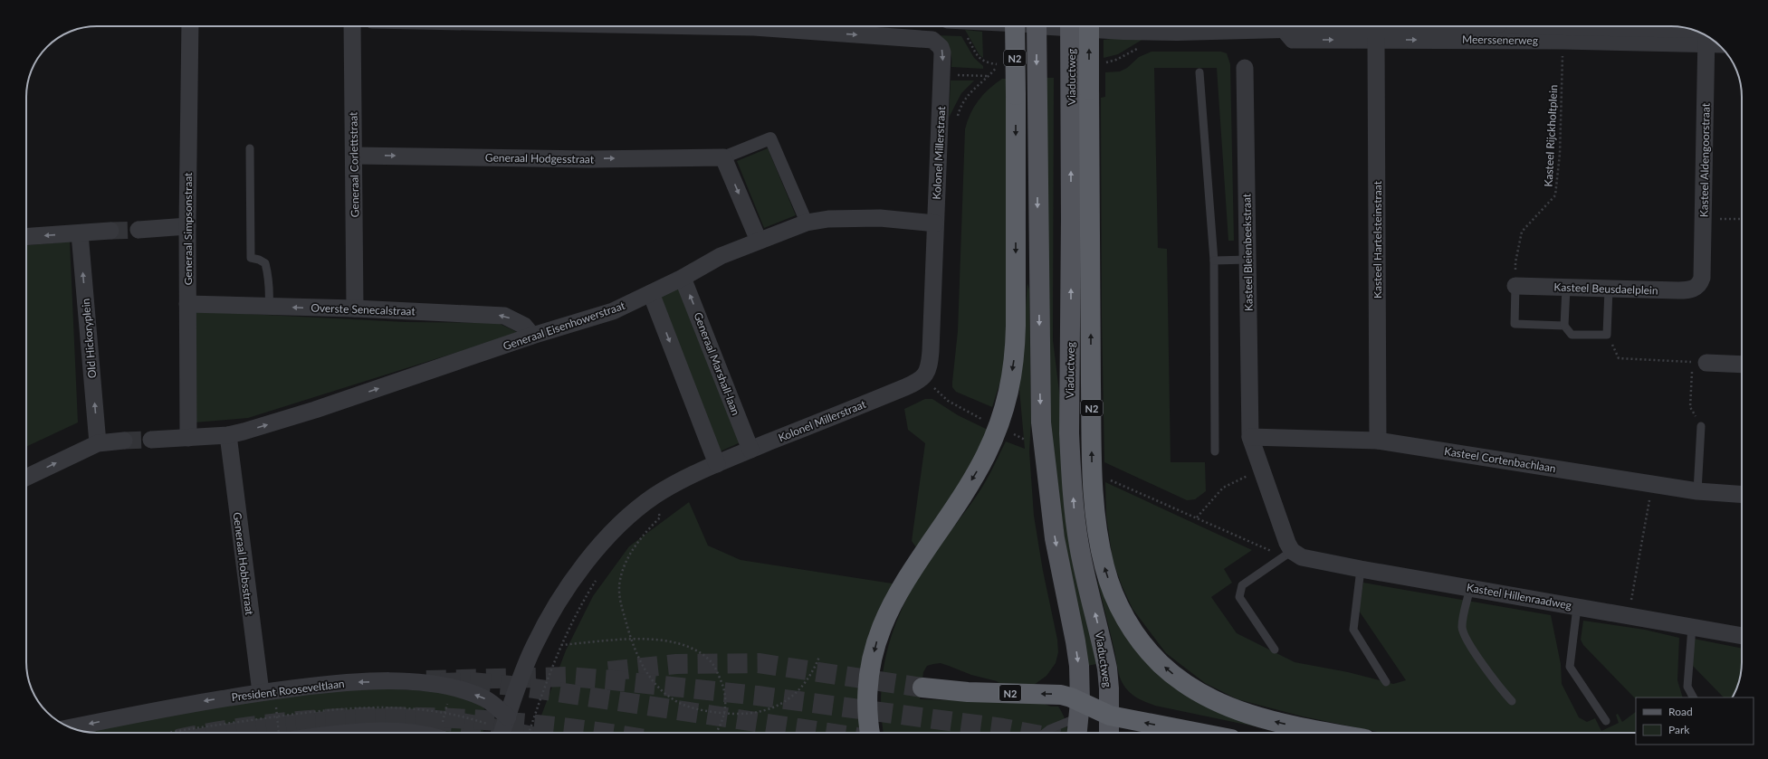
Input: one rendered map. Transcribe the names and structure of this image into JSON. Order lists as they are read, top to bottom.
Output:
{
  "streets": {
    "highway": ["N2"],
    "main road": ["Viaductweg"],
    "street": [
      "Meerssenerweg",
      "Kolonel Millerstraat",
      "Generaal Hodgesstraat",
      "Kasteel Aldengoorstraat",
      "Generaal Corlettstraat",
      "Generaal Simpsonstraat",
      "Kasteel Hartelsteinstraat",
      "Kasteel Bleienbeekstraat",
      "Kasteel Beusdaelplein",
      "Overste Senecalstraat",
      "Generaal Eisenhowerstraat",
      "Old Hickoryplein",
      "Generaal Marshall-laan",
      "Kasteel Cortenbachlaan",
      "Generaal Hobbsstraat",
      "Kasteel Hillenraadweg",
      "President Rooseveltlaan"
    ],
    "path": ["Kasteel Rijckholtplein"]
  },
  "crossings": [
    ["Meerssenerweg", "Kasteel Rijckholtplein"],
    ["Meerssenerweg", "Kasteel Hartelsteinstraat"],
    ["Kolonel Millerstraat", "Generaal Eisenhowerstraat"],
    ["Kolonel Millerstraat", "Generaal Marshall-laan"],
    ["Kolonel Millerstraat", "President Rooseveltlaan"],
    ["Generaal Hodgesstraat", "Generaal Corlettstraat"],
    ["Kasteel Aldengoorstraat", "Kasteel Beusdaelplein"],
    ["Generaal Corlettstraat", "Overste Senecalstraat"],
    ["Generaal Simpsonstraat", "Overste Senecalstraat"],
    ["Generaal Simpsonstraat", "Generaal Eisenhowerstraat"],
    ["Kasteel Hartelsteinstraat", "Kasteel Cortenbachlaan"],
    ["Kasteel Bleienbeekstraat", "Kasteel Cortenbachlaan"],
    ["Overste Senecalstraat", "Generaal Eisenhowerstraat"],
    ["Generaal Eisenhowerstraat", "Generaal Marshall-laan"],
    ["Generaal Eisenhowerstraat", "Generaal Hobbsstraat"],
    ["Generaal Hobbsstraat", "President Rooseveltlaan"]
  ],
  "one_way": [
    "Generaal Hodgesstraat",
    "Overste Senecalstraat",
    "Generaal Eisenhowerstraat",
    "Old Hickoryplein",
    "President Rooseveltlaan"
  ],
  "legend": ["Road", "Park"]
}
